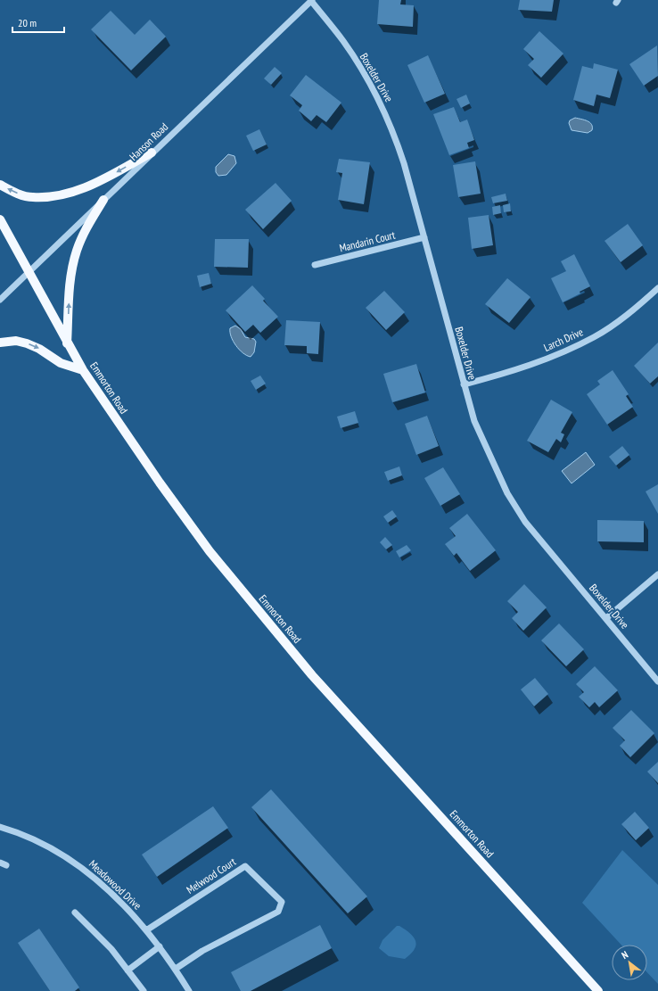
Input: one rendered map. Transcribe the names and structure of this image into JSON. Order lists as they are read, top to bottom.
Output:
{
  "streets": {
    "main road": ["Emmorton Road"],
    "street": [
      "Boxelder Drive",
      "Hanson Road",
      "Mandarin Court",
      "Larch Drive",
      "Melwood Court",
      "Meadowood Drive"
    ]
  },
  "crossings": [
    ["Boxelder Drive", "Hanson Road"],
    ["Boxelder Drive", "Mandarin Court"],
    ["Boxelder Drive", "Larch Drive"],
    ["Hanson Road", "Emmorton Road"],
    ["Melwood Court", "Meadowood Drive"]
  ],
  "scale_bar": "20 m",
  "north": "top left"
}
